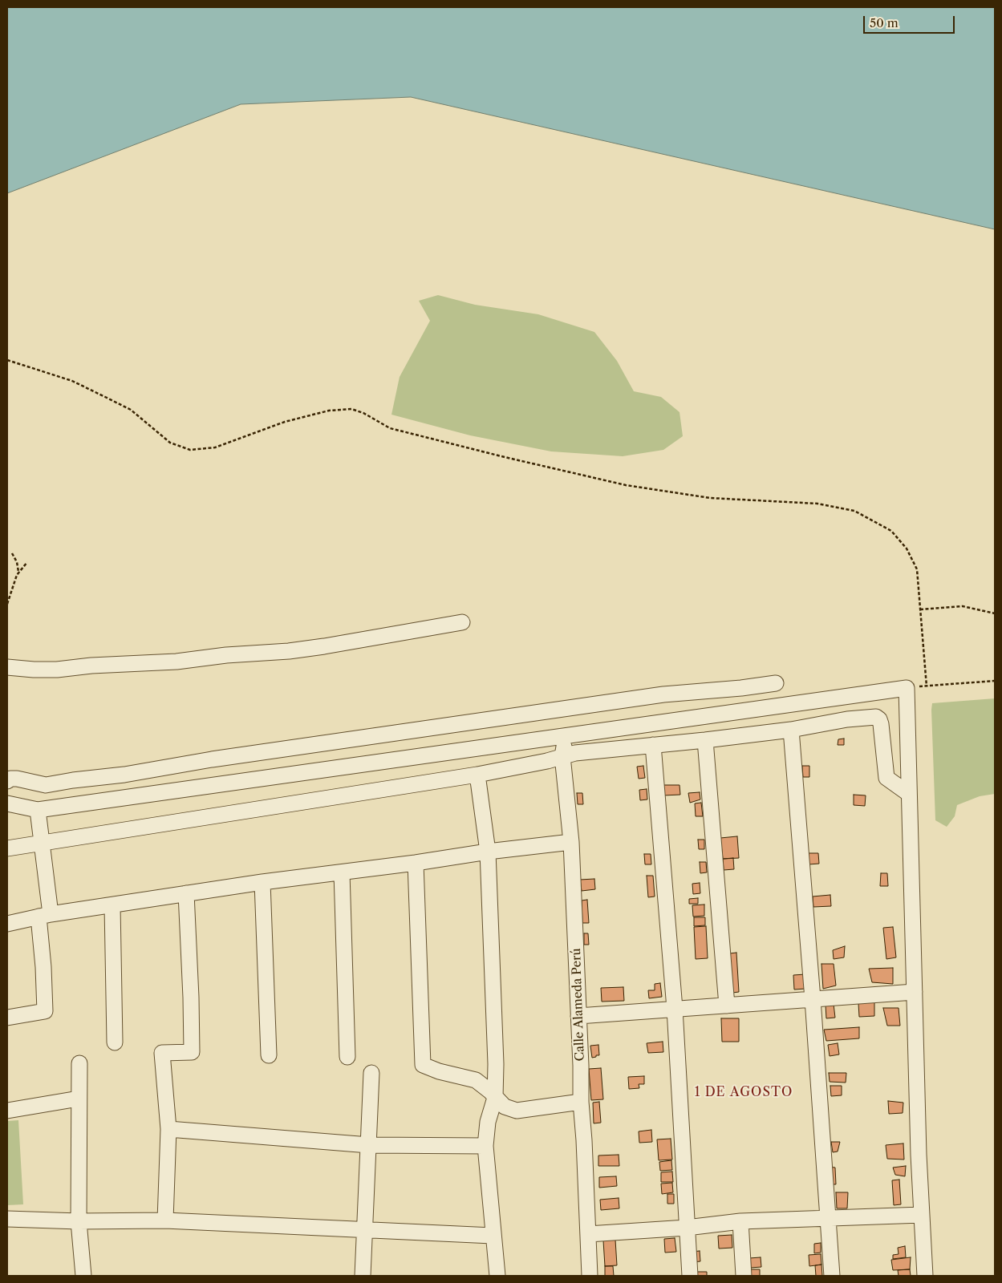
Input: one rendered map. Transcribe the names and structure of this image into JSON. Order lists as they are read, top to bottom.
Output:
{
  "streets": {
    "street": ["Calle Alameda Perú"]
  },
  "districts": ["1 DE AGOSTO"],
  "scale_bar": "50 m"
}
